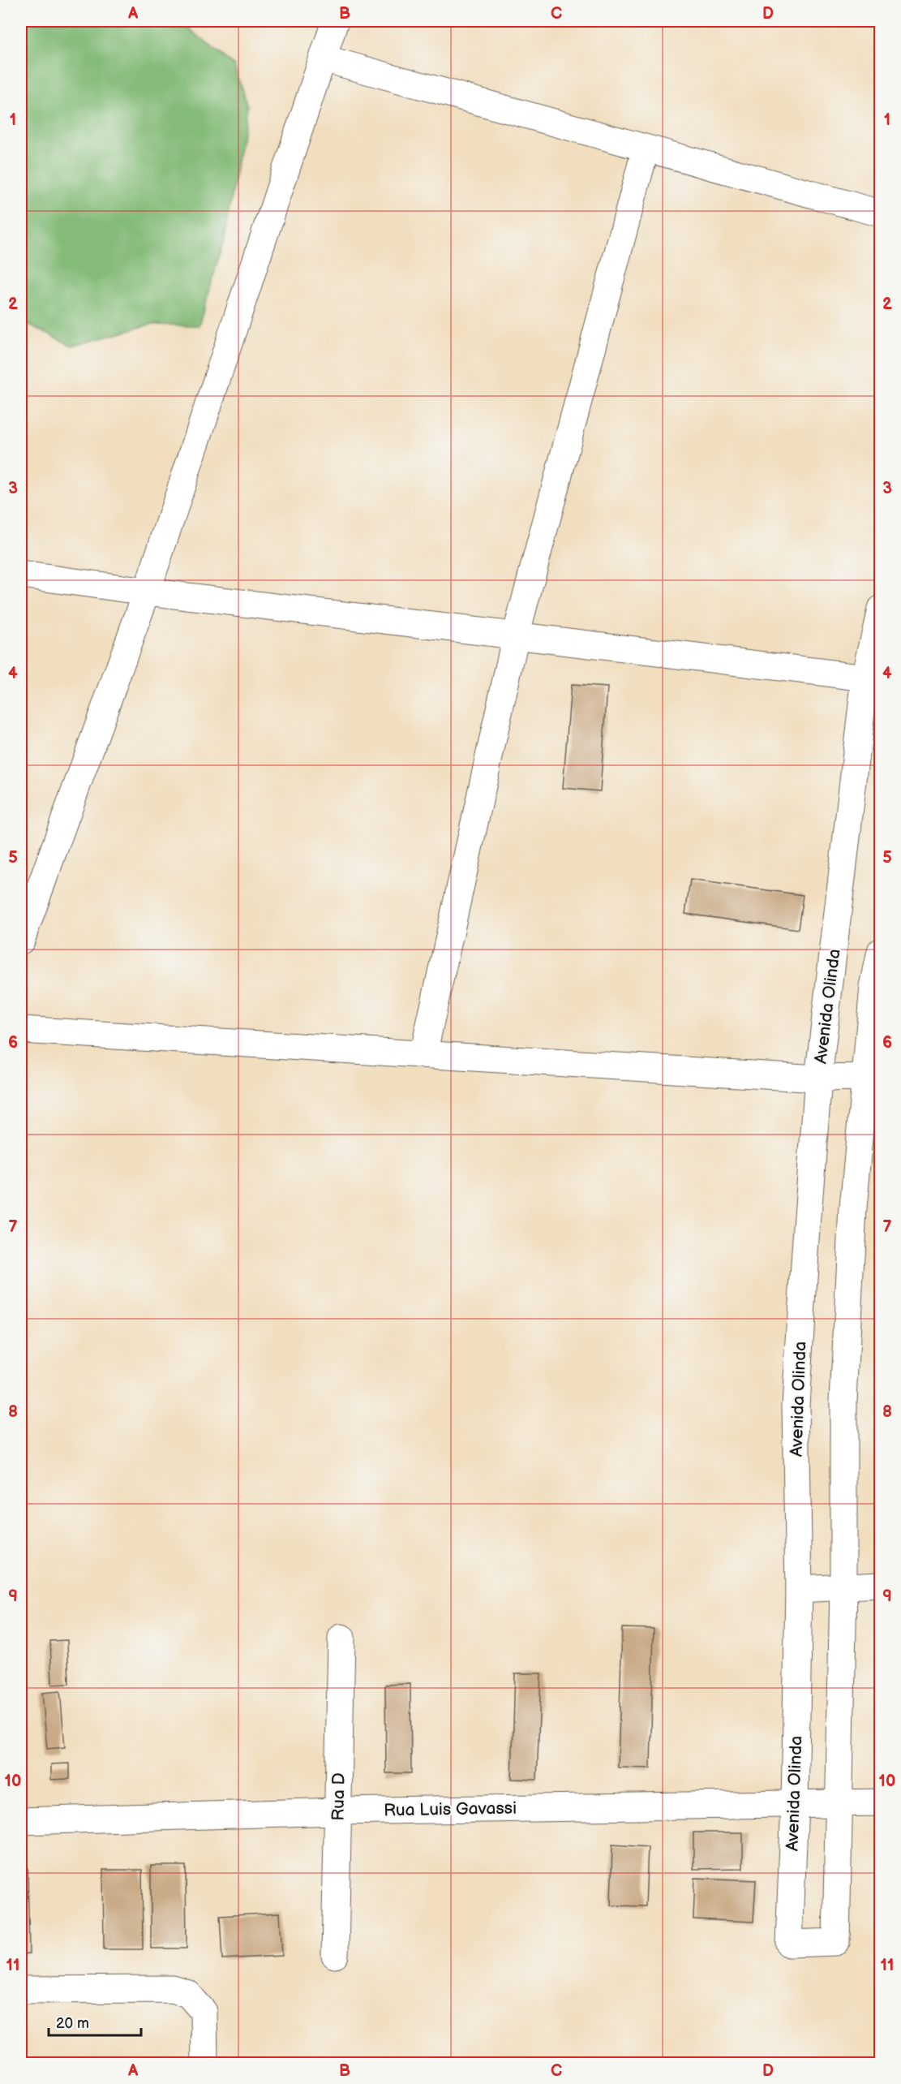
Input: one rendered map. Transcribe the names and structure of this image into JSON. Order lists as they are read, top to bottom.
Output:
{
  "streets": {
    "street": ["Avenida Olinda", "Rua D", "Rua Luis Gavassi"]
  },
  "crossings": [
    ["Avenida Olinda", "Rua Luis Gavassi"],
    ["Rua D", "Rua Luis Gavassi"]
  ],
  "scale_bar": "20 m",
  "grid": {
    "columns": [
      "A",
      "B",
      "C",
      "D"
    ],
    "rows": [
      "1",
      "2",
      "3",
      "4",
      "5",
      "6",
      "7",
      "8",
      "9",
      "10",
      "11"
    ]
  }
}
